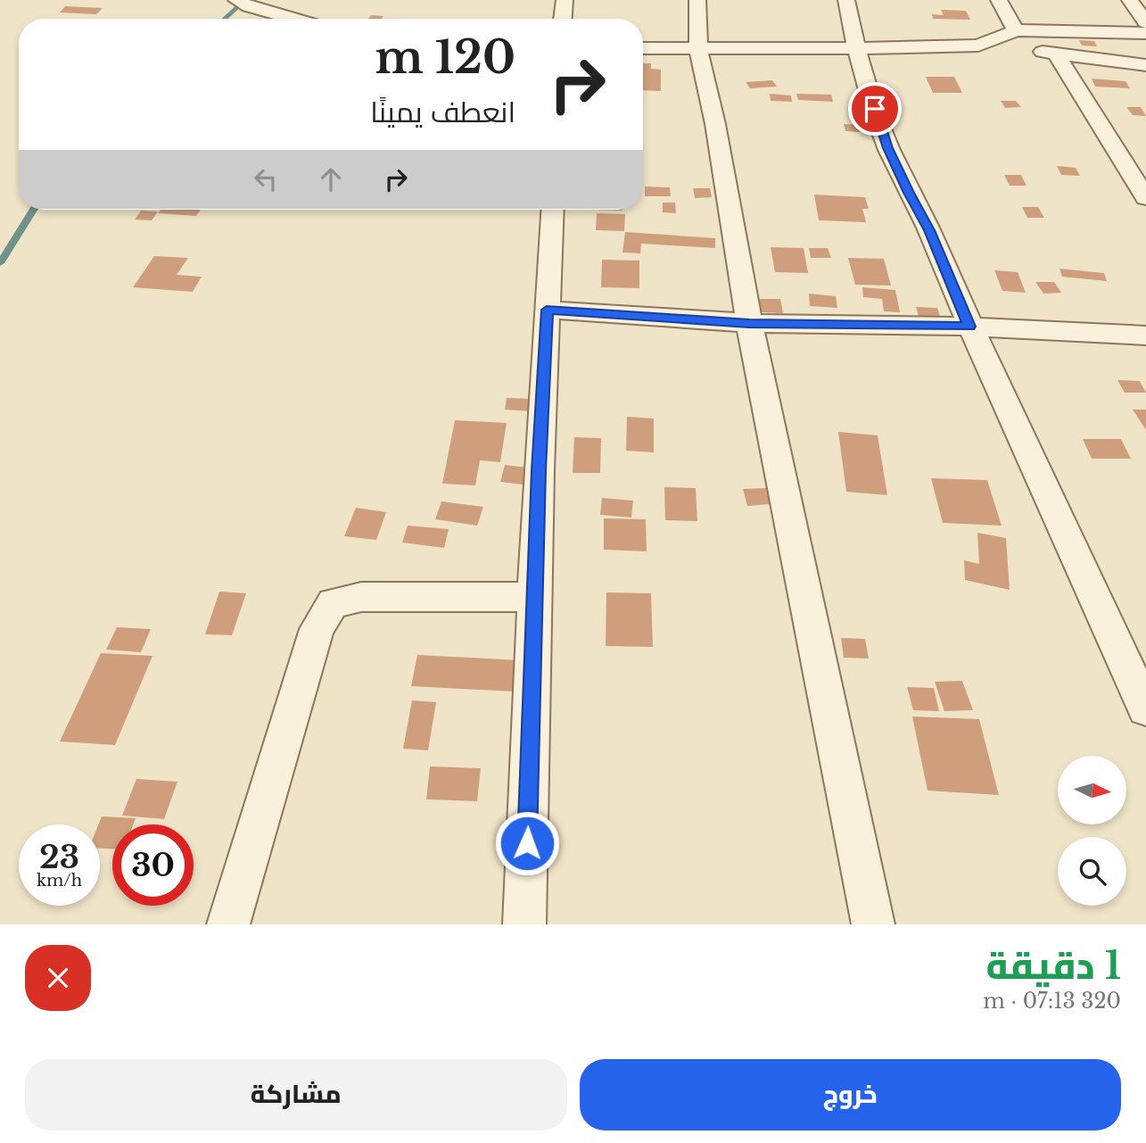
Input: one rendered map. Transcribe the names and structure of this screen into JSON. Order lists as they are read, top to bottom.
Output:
{
  "north": "right",
  "page": {
    "turn": ["120 m", "انعطف يمينًا"],
    "speed": "23 km/h",
    "limit": "30",
    "heading": ["1 دقيقة", "320 m · 07:13"],
    "buttons": ["خروج", "مشاركة"]
  }
}
